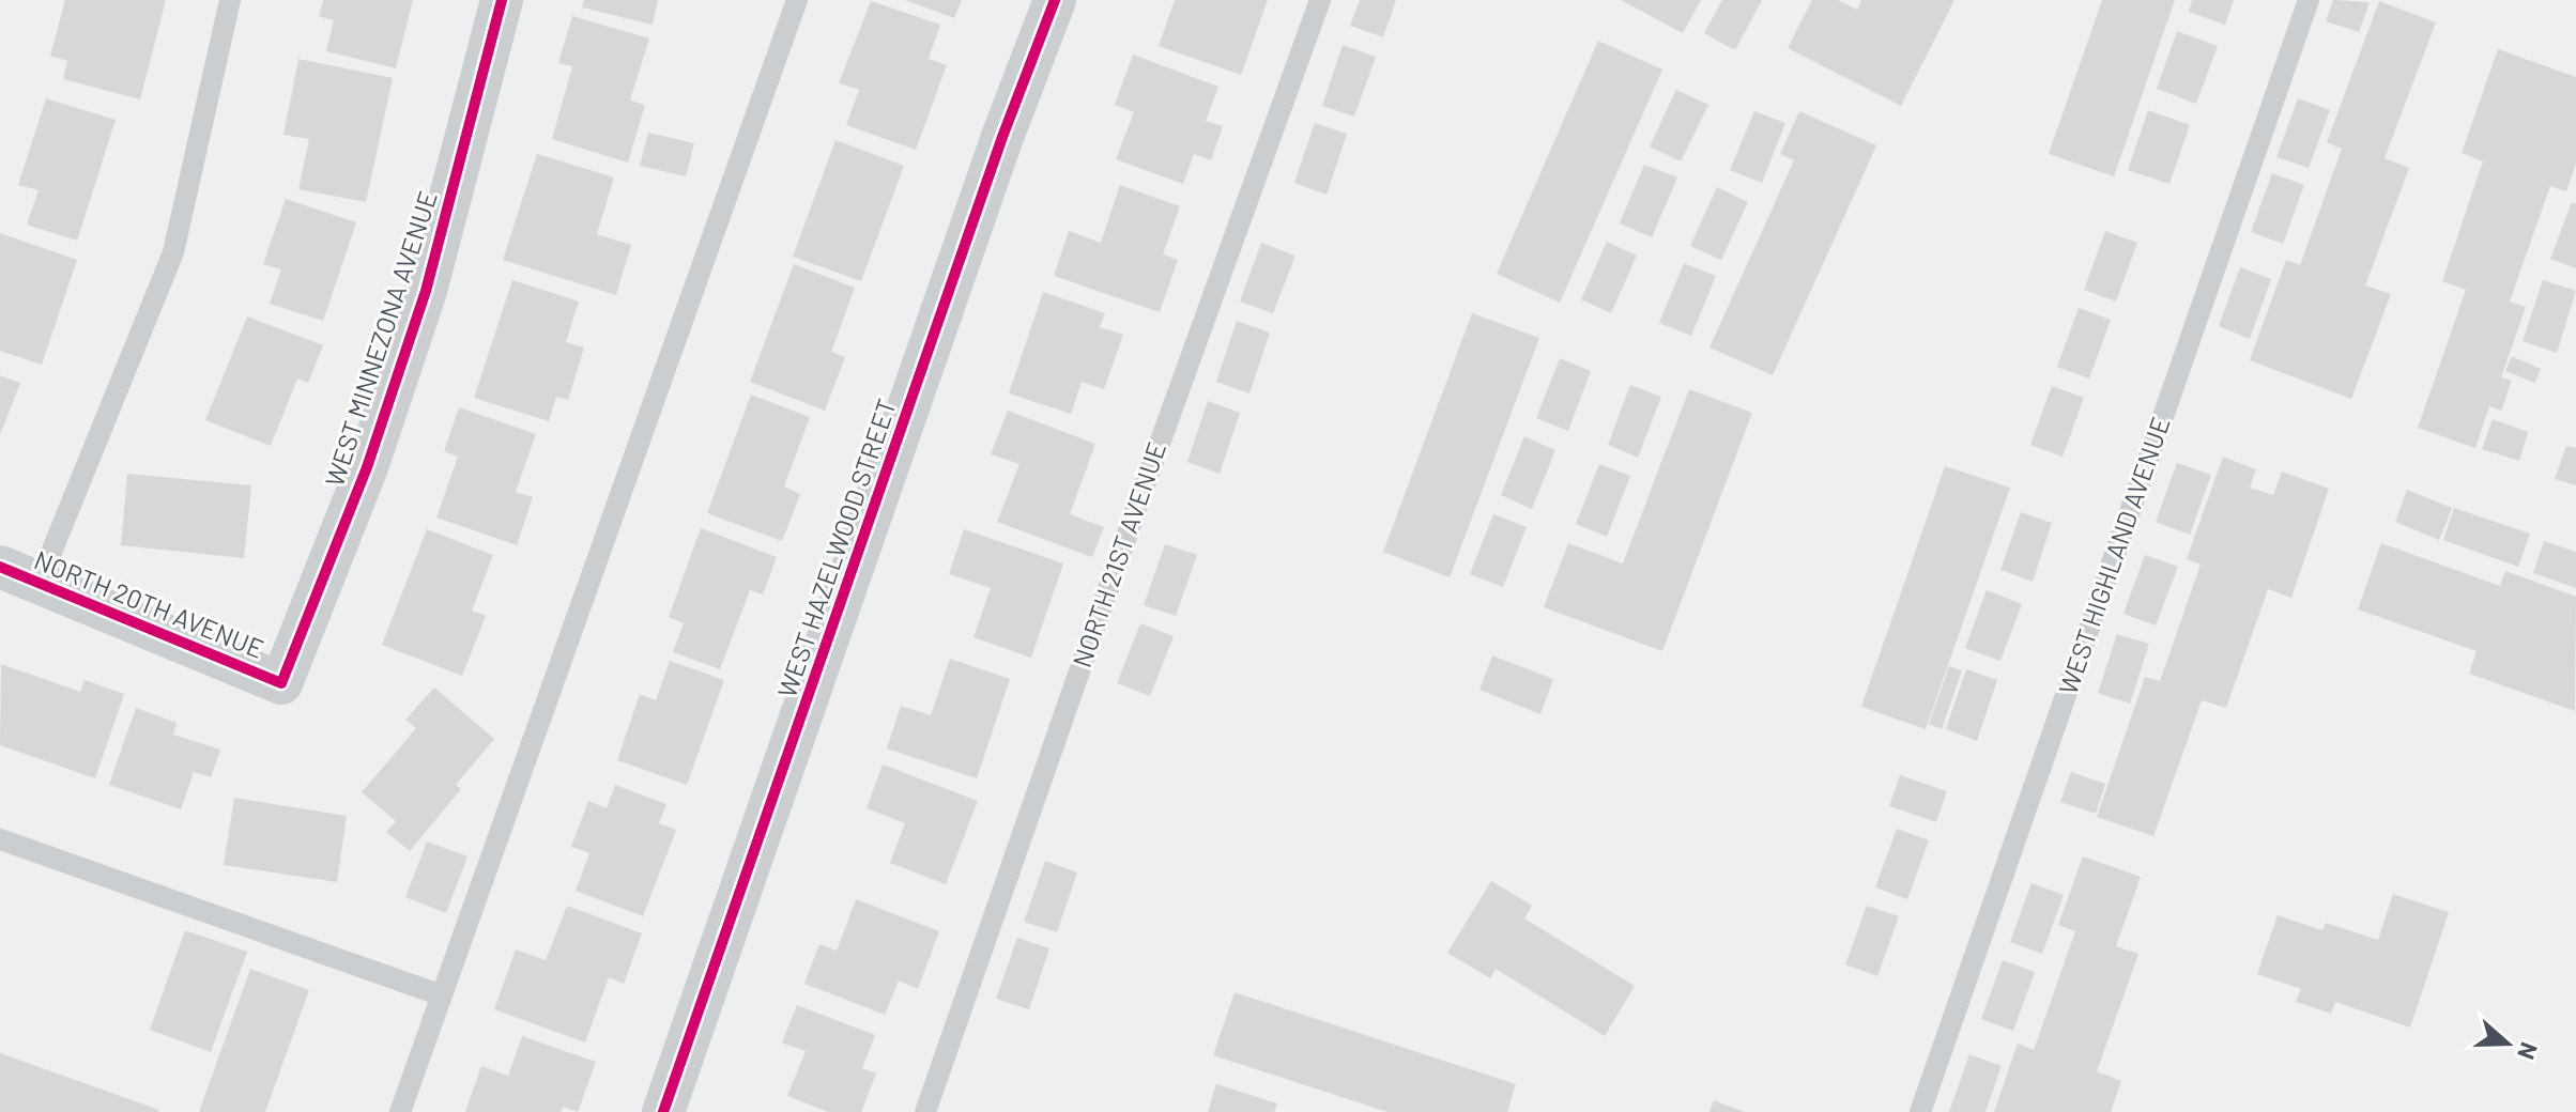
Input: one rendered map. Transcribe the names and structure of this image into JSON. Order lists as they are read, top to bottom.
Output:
{
  "streets": {
    "street": ["WEST MINNEZONA AVENUE", "WEST HAZELWOOD STREET", "NORTH 20TH AVENUE"],
    "lane": ["NORTH 21ST AVENUE", "WEST HIGHLAND AVENUE"]
  },
  "crossings": [
    ["WEST MINNEZONA AVENUE", "NORTH 20TH AVENUE"]
  ],
  "north": "right"
}
